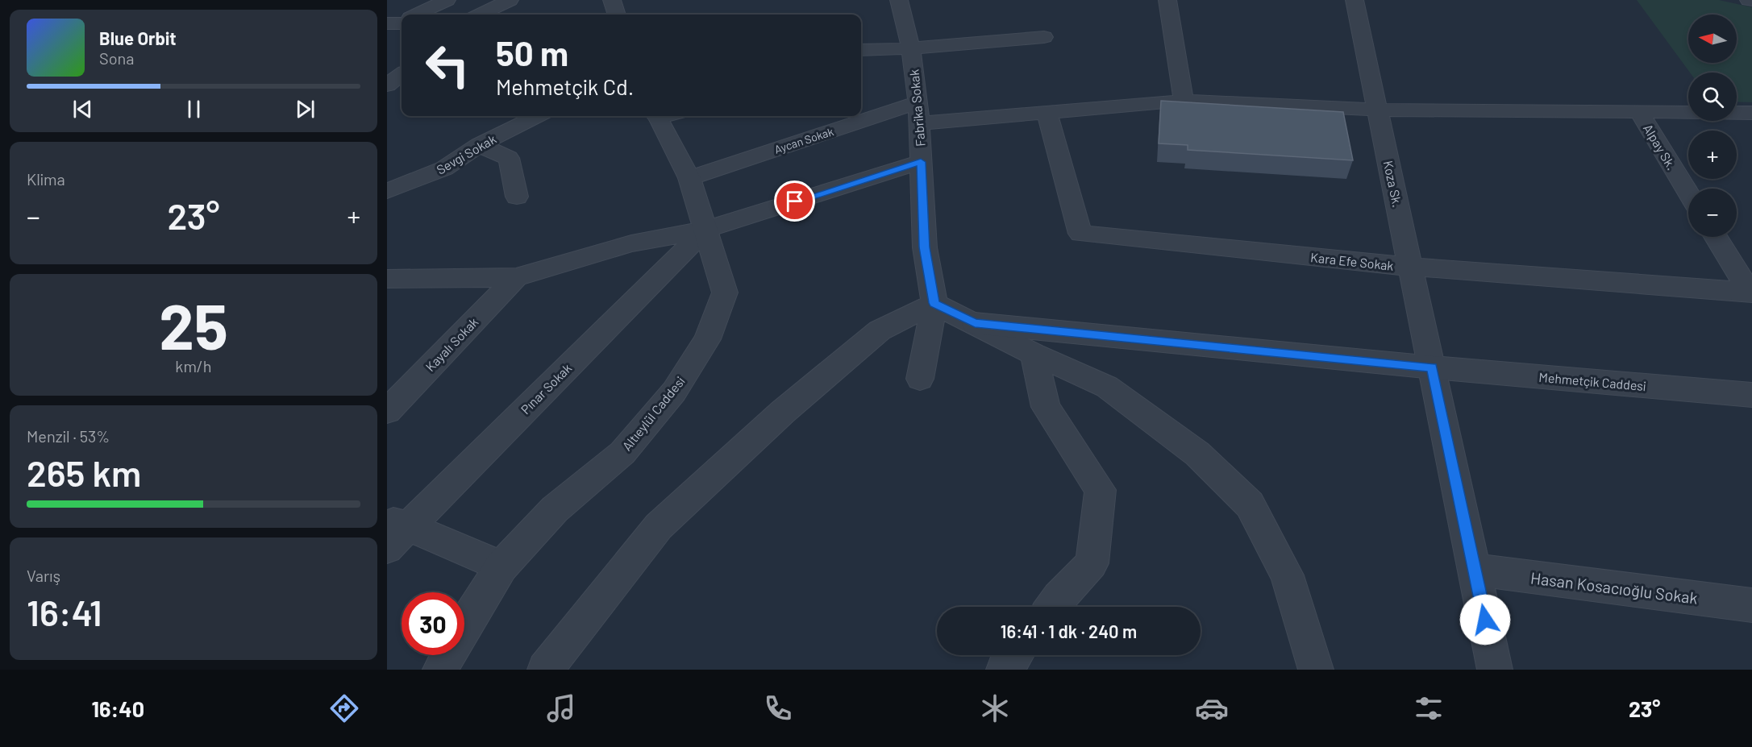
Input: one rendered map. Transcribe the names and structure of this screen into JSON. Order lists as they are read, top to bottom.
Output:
{
  "streets": {
    "street": [
      "Fabrika Sokak",
      "Aycan Sokak",
      "Alpay Sk.",
      "Sevgi Sokak",
      "Koza Sk.",
      "Kara Efe Sokak",
      "Kayalı Sokak",
      "Mehmetçik Caddesi",
      "Pınar Sokak",
      "Altıeylül Caddesi",
      "Hasan Kosacıoğlu Sokak"
    ]
  },
  "crossings": [
    ["Fabrika Sokak", "Aycan Sokak"],
    ["Aycan Sokak", "Alpay Sk."],
    ["Aycan Sokak", "Koza Sk."],
    ["Aycan Sokak", "Kara Efe Sokak"],
    ["Aycan Sokak", "Altıeylül Caddesi"],
    ["Koza Sk.", "Kara Efe Sokak"],
    ["Koza Sk.", "Mehmetçik Caddesi"],
    ["Koza Sk.", "Hasan Kosacıoğlu Sokak"],
    ["Pınar Sokak", "Altıeylül Caddesi"]
  ],
  "north": "left",
  "page": {
    "map_buttons": ["+", "−"],
    "turn": ["50 m", "Mehmetçik Cd."],
    "song": ["Blue Orbit", "Sona"],
    "tile": [
      "Klima",
      ["25", "km/h"],
      ["Menzil · 53%", "265 km"],
      ["Varış", "16:41"]
    ],
    "heat": ["−", "23°", "+"],
    "limit": "30",
    "trip": "16:41 · 1 dk · 240 m",
    "tabs": ["16:40", "23°"]
  }
}
